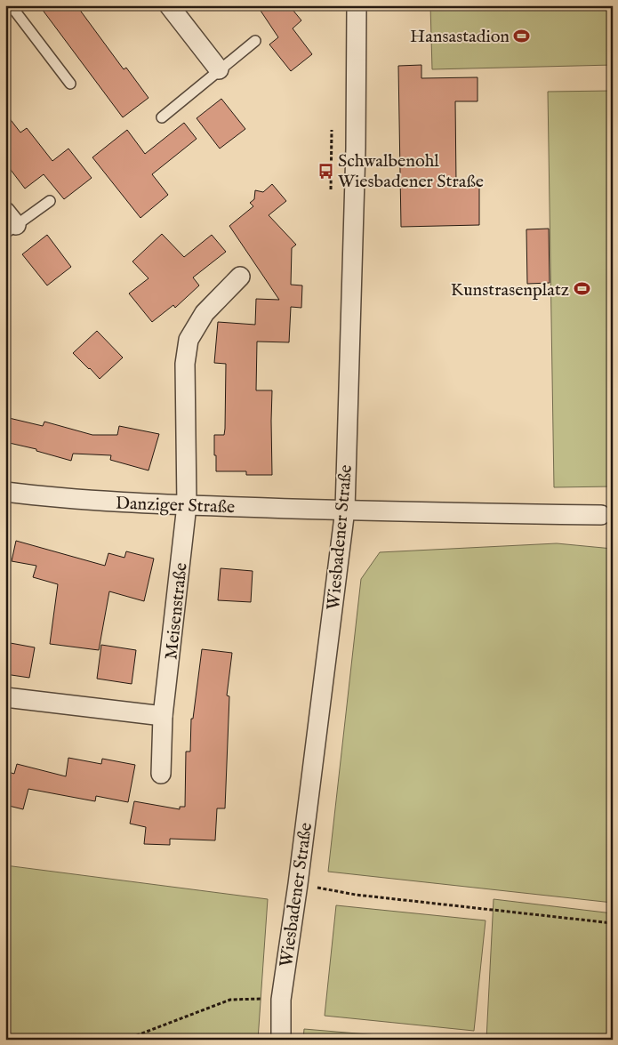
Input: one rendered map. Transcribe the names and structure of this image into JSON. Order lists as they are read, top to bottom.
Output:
{
  "streets": {
    "street": ["Danziger Straße", "Wiesbadener Straße", "Meisenstraße"]
  },
  "crossings": [
    ["Danziger Straße", "Wiesbadener Straße"],
    ["Danziger Straße", "Meisenstraße"]
  ],
  "places": {
    "sports": ["Hansastadion", "Kunstrasenplatz"],
    "bus stop": ["Schwalbenohl Wiesbadener Straße"]
  }
}
